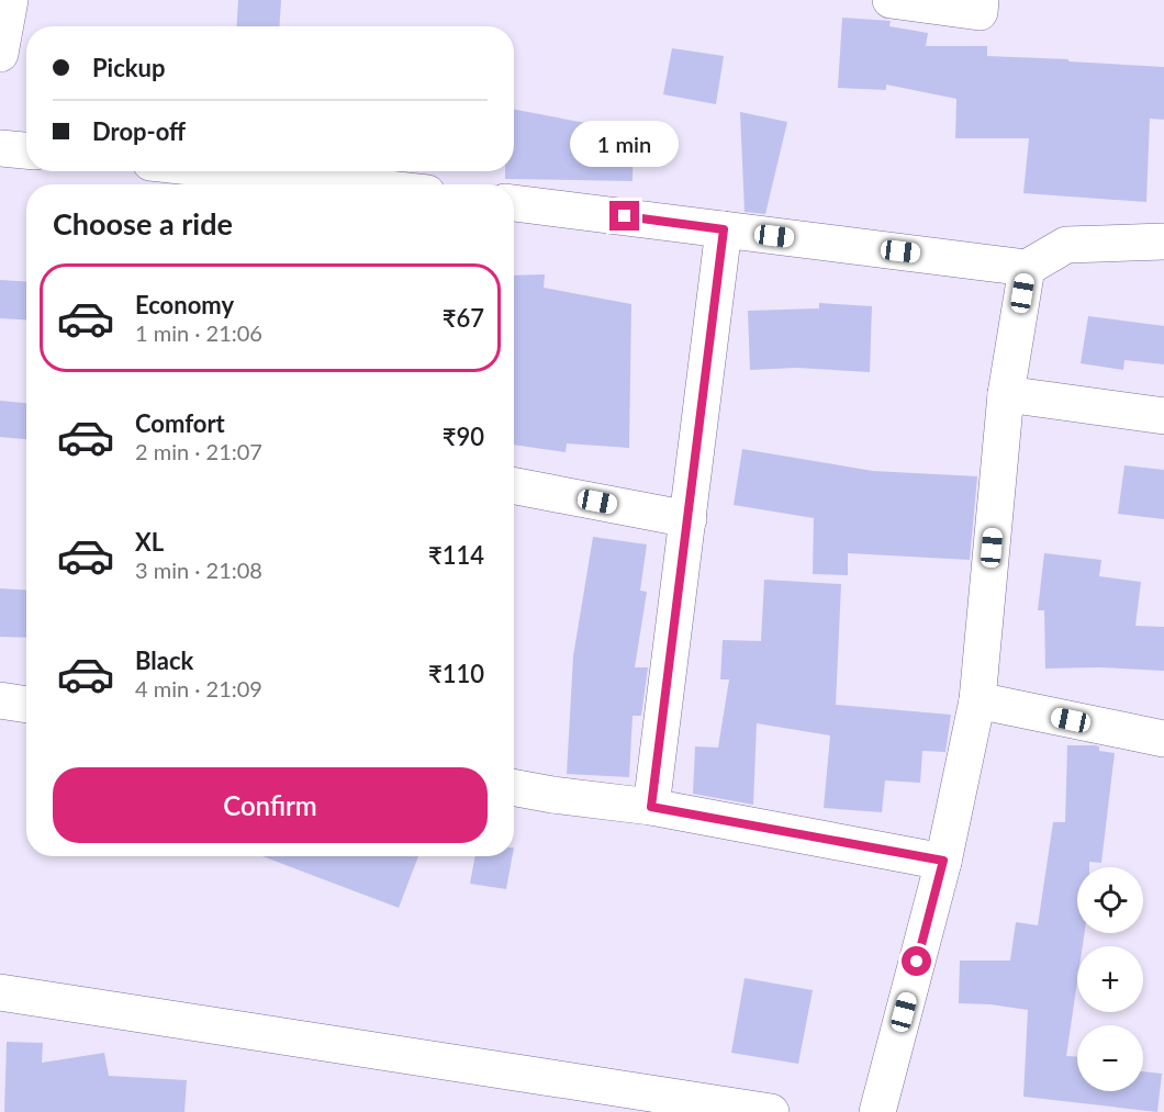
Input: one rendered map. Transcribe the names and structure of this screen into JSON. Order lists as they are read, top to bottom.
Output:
{
  "page": {
    "banner": ["Pickup", "Drop-off"],
    "bubble": "1 min",
    "heading": "Choose a ride",
    "list": [
      {
        "name": "Economy",
        "note": "1 min · 21:06",
        "value": "₹67"
      },
      {
        "name": "Comfort",
        "note": "2 min · 21:07",
        "value": "₹90"
      },
      {
        "name": "XL",
        "note": "3 min · 21:08",
        "value": "₹114"
      },
      {
        "name": "Black",
        "note": "4 min · 21:09",
        "value": "₹110"
      }
    ],
    "buttons": "Confirm",
    "map_buttons": ["+", "−"]
  }
}
